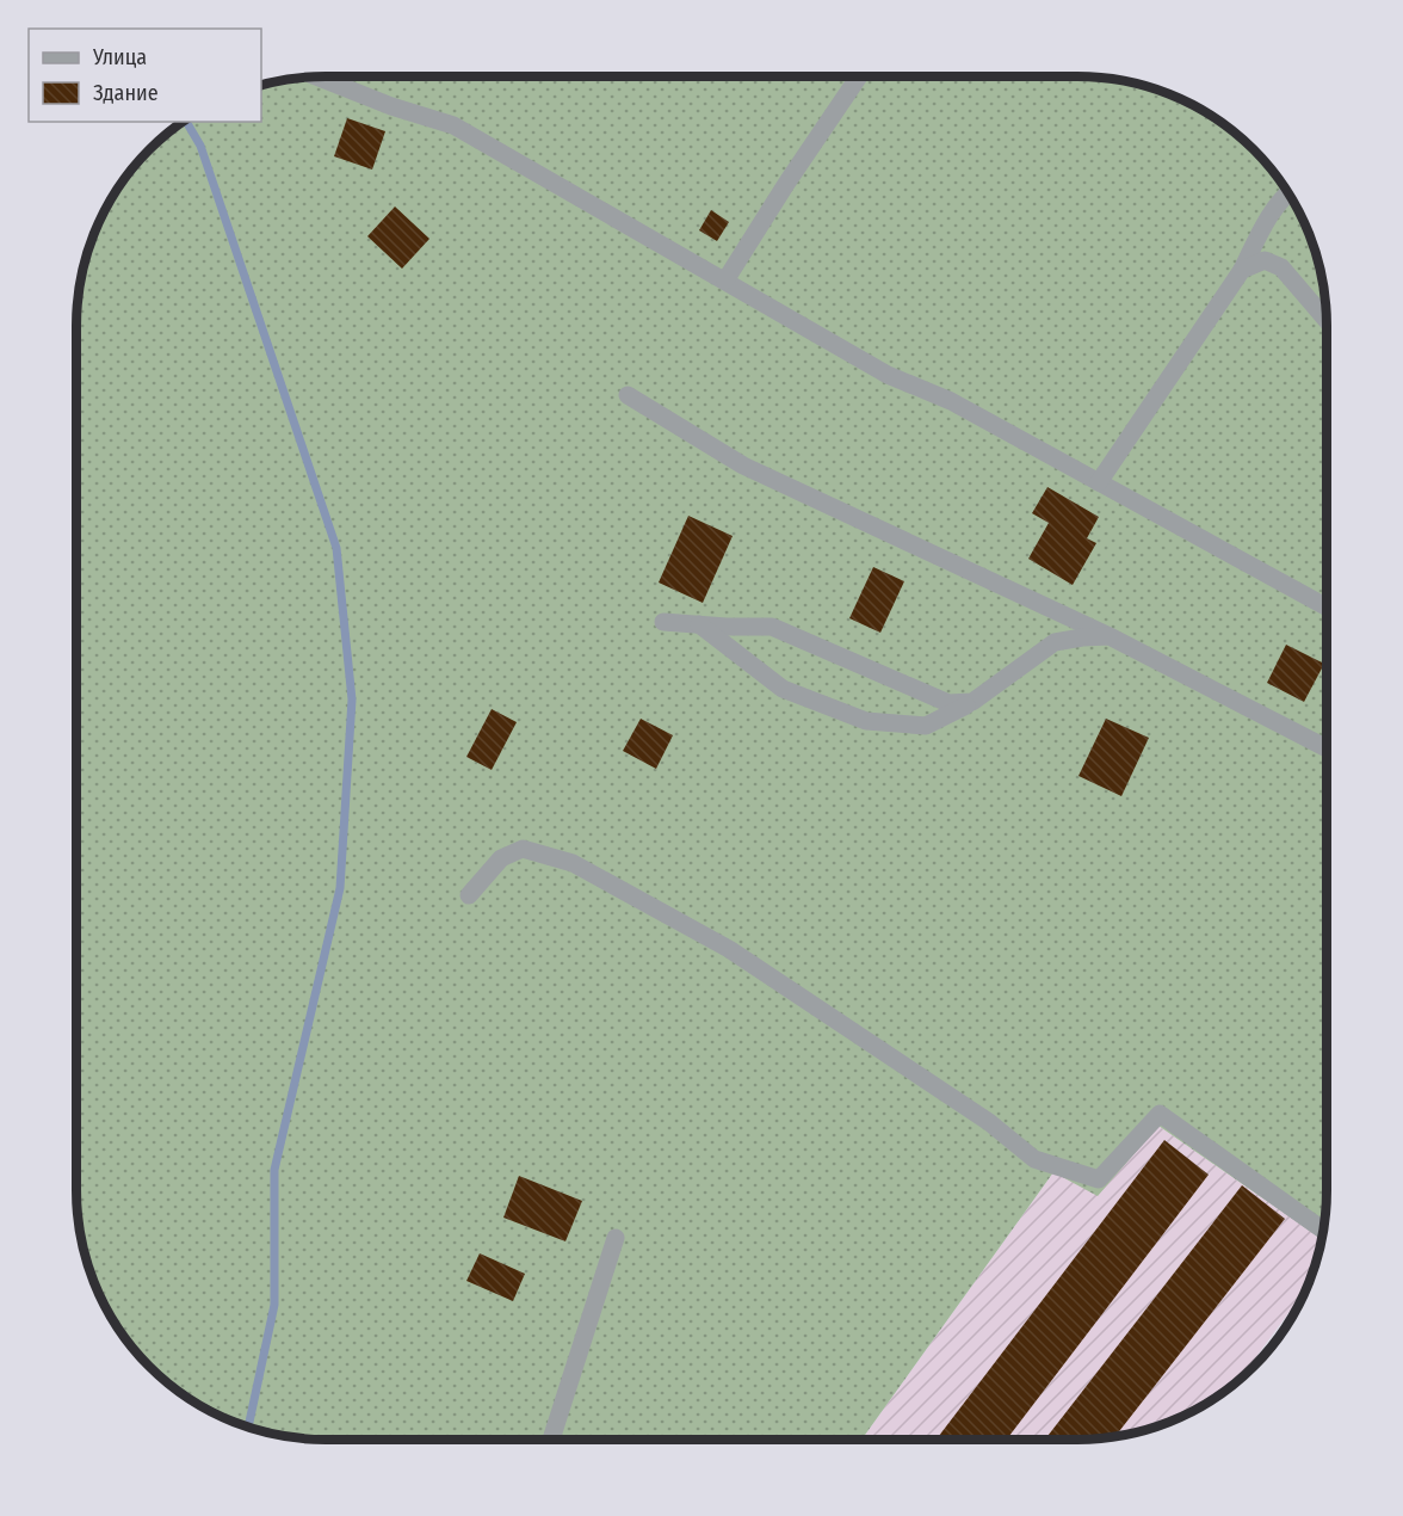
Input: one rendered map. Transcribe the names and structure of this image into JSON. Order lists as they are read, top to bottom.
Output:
{
  "legend": ["Улица", "Здание"]
}
